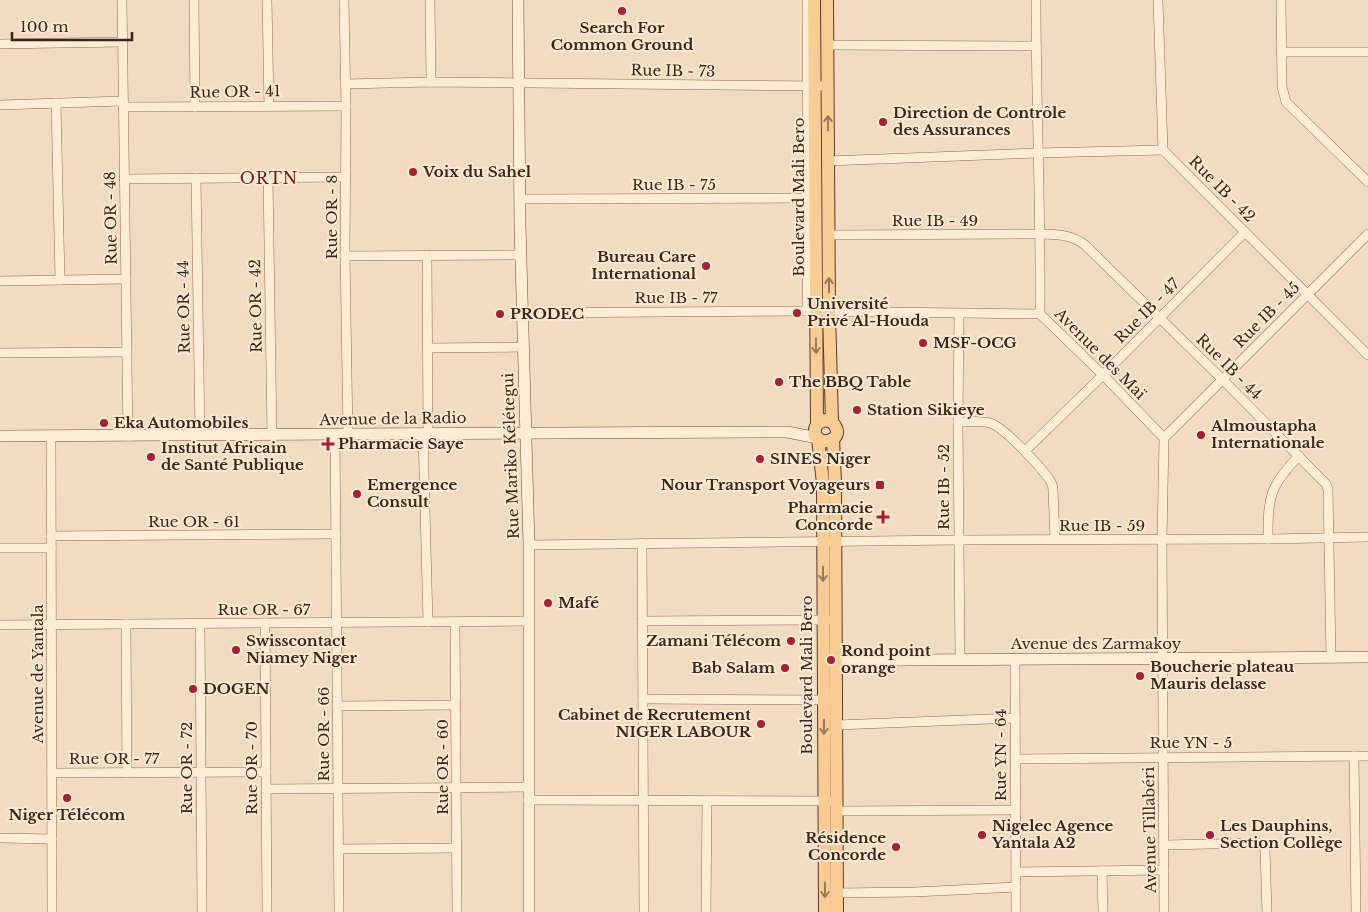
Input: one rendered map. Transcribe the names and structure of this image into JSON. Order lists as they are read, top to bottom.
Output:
{
  "streets": {
    "main road": ["Boulevard Mali Bero"],
    "street": [
      "Rue IB - 73",
      "Rue OR - 41",
      "Rue IB - 75",
      "Rue IB - 42",
      "Rue OR - 8",
      "Rue OR - 48",
      "Rue IB - 49",
      "Rue IB - 77",
      "Rue OR - 42",
      "Rue OR - 44",
      "Rue IB - 47",
      "Rue IB - 45",
      "Avenue des Maï",
      "Rue IB - 44",
      "Avenue de la Radio",
      "Rue Mariko Kélétegui",
      "Rue IB - 52",
      "Rue OR - 61",
      "Rue IB - 59",
      "Rue OR - 67",
      "Avenue des Zarmakoy",
      "Avenue de Yantala",
      "Rue OR - 66",
      "Rue YN - 5",
      "Rue YN - 64",
      "Rue OR - 77",
      "Rue OR - 60",
      "Rue OR - 72",
      "Rue OR - 70",
      "Avenue Tillabéri"
    ]
  },
  "crossings": [
    ["Rue IB - 73", "Boulevard Mali Bero"],
    ["Rue IB - 73", "Rue OR - 8"],
    ["Rue IB - 73", "Rue Mariko Kélétegui"],
    ["Rue OR - 41", "Rue OR - 8"],
    ["Rue OR - 41", "Rue OR - 48"],
    ["Rue IB - 75", "Boulevard Mali Bero"],
    ["Rue IB - 75", "Rue Mariko Kélétegui"],
    ["Rue IB - 42", "Rue IB - 47"],
    ["Rue IB - 42", "Rue IB - 45"],
    ["Boulevard Mali Bero", "Rue IB - 49"],
    ["Boulevard Mali Bero", "Rue IB - 77"],
    ["Boulevard Mali Bero", "Avenue de la Radio"],
    ["Boulevard Mali Bero", "Rue IB - 59"],
    ["Boulevard Mali Bero", "Avenue des Zarmakoy"],
    ["Rue OR - 8", "Avenue de la Radio"],
    ["Rue OR - 48", "Avenue de la Radio"],
    ["Rue IB - 49", "Avenue des Maï"],
    ["Rue IB - 49", "Rue IB - 44"],
    ["Rue IB - 77", "Avenue des Maï"],
    ["Rue IB - 77", "Rue Mariko Kélétegui"],
    ["Rue IB - 77", "Rue IB - 52"],
    ["Rue OR - 42", "Avenue de la Radio"],
    ["Rue OR - 44", "Avenue de la Radio"],
    ["Rue IB - 47", "Avenue des Maï"],
    ["Rue IB - 47", "Rue IB - 44"],
    ["Rue IB - 45", "Avenue des Maï"],
    ["Rue IB - 45", "Rue IB - 44"],
    ["Avenue des Maï", "Rue IB - 44"],
    ["Rue IB - 44", "Rue IB - 59"],
    ["Rue IB - 44", "Avenue des Zarmakoy"],
    ["Avenue de la Radio", "Rue Mariko Kélétegui"],
    ["Avenue de la Radio", "Avenue de Yantala"],
    ["Avenue de la Radio", "Rue OR - 66"],
    ["Rue Mariko Kélétegui", "Rue IB - 59"],
    ["Rue Mariko Kélétegui", "Rue OR - 67"],
    ["Rue IB - 52", "Rue IB - 59"],
    ["Rue IB - 52", "Avenue des Zarmakoy"],
    ["Rue OR - 61", "Avenue de Yantala"],
    ["Rue OR - 61", "Rue OR - 66"],
    ["Rue OR - 67", "Avenue de Yantala"],
    ["Rue OR - 67", "Rue OR - 66"],
    ["Rue OR - 67", "Rue OR - 60"],
    ["Rue OR - 67", "Rue OR - 72"],
    ["Rue OR - 67", "Rue OR - 70"],
    ["Avenue des Zarmakoy", "Rue YN - 64"],
    ["Avenue des Zarmakoy", "Avenue Tillabéri"],
    ["Avenue de Yantala", "Rue OR - 77"],
    ["Rue YN - 5", "Rue YN - 64"],
    ["Rue YN - 5", "Avenue Tillabéri"],
    ["Rue OR - 77", "Rue OR - 72"],
    ["Rue OR - 77", "Rue OR - 70"]
  ],
  "districts": ["ORTN"],
  "places": {
    "other": [
      "Search For Common Ground",
      "Direction de Contrôle des Assurances",
      "Voix du Sahel",
      "Bureau Care International",
      "Université Privé Al-Houda",
      "PRODEC",
      "MSF-OCG",
      "The BBQ Table",
      "Station Sikieye",
      "Eka Automobiles",
      "Almoustapha Internationale",
      "Institut Africain de Santé Publique",
      "SINES Niger",
      "Emergence Consult",
      "Mafé",
      "Zamani Télécom",
      "Swisscontact Niamey Niger",
      "Rond point orange",
      "Bab Salam",
      "Boucherie plateau Mauris delasse",
      "DOGEN",
      "Cabinet de Recrutement NIGER LABOUR",
      "Niger Télécom",
      "Nigelec Agence Yantala A2",
      "Les Dauphins, Section Collège",
      "Résidence Concorde"
    ],
    "health": ["Pharmacie Saye", "Pharmacie Concorde"],
    "transit": ["Nour Transport Voyageurs"]
  },
  "scale_bar": "100 m"
}
